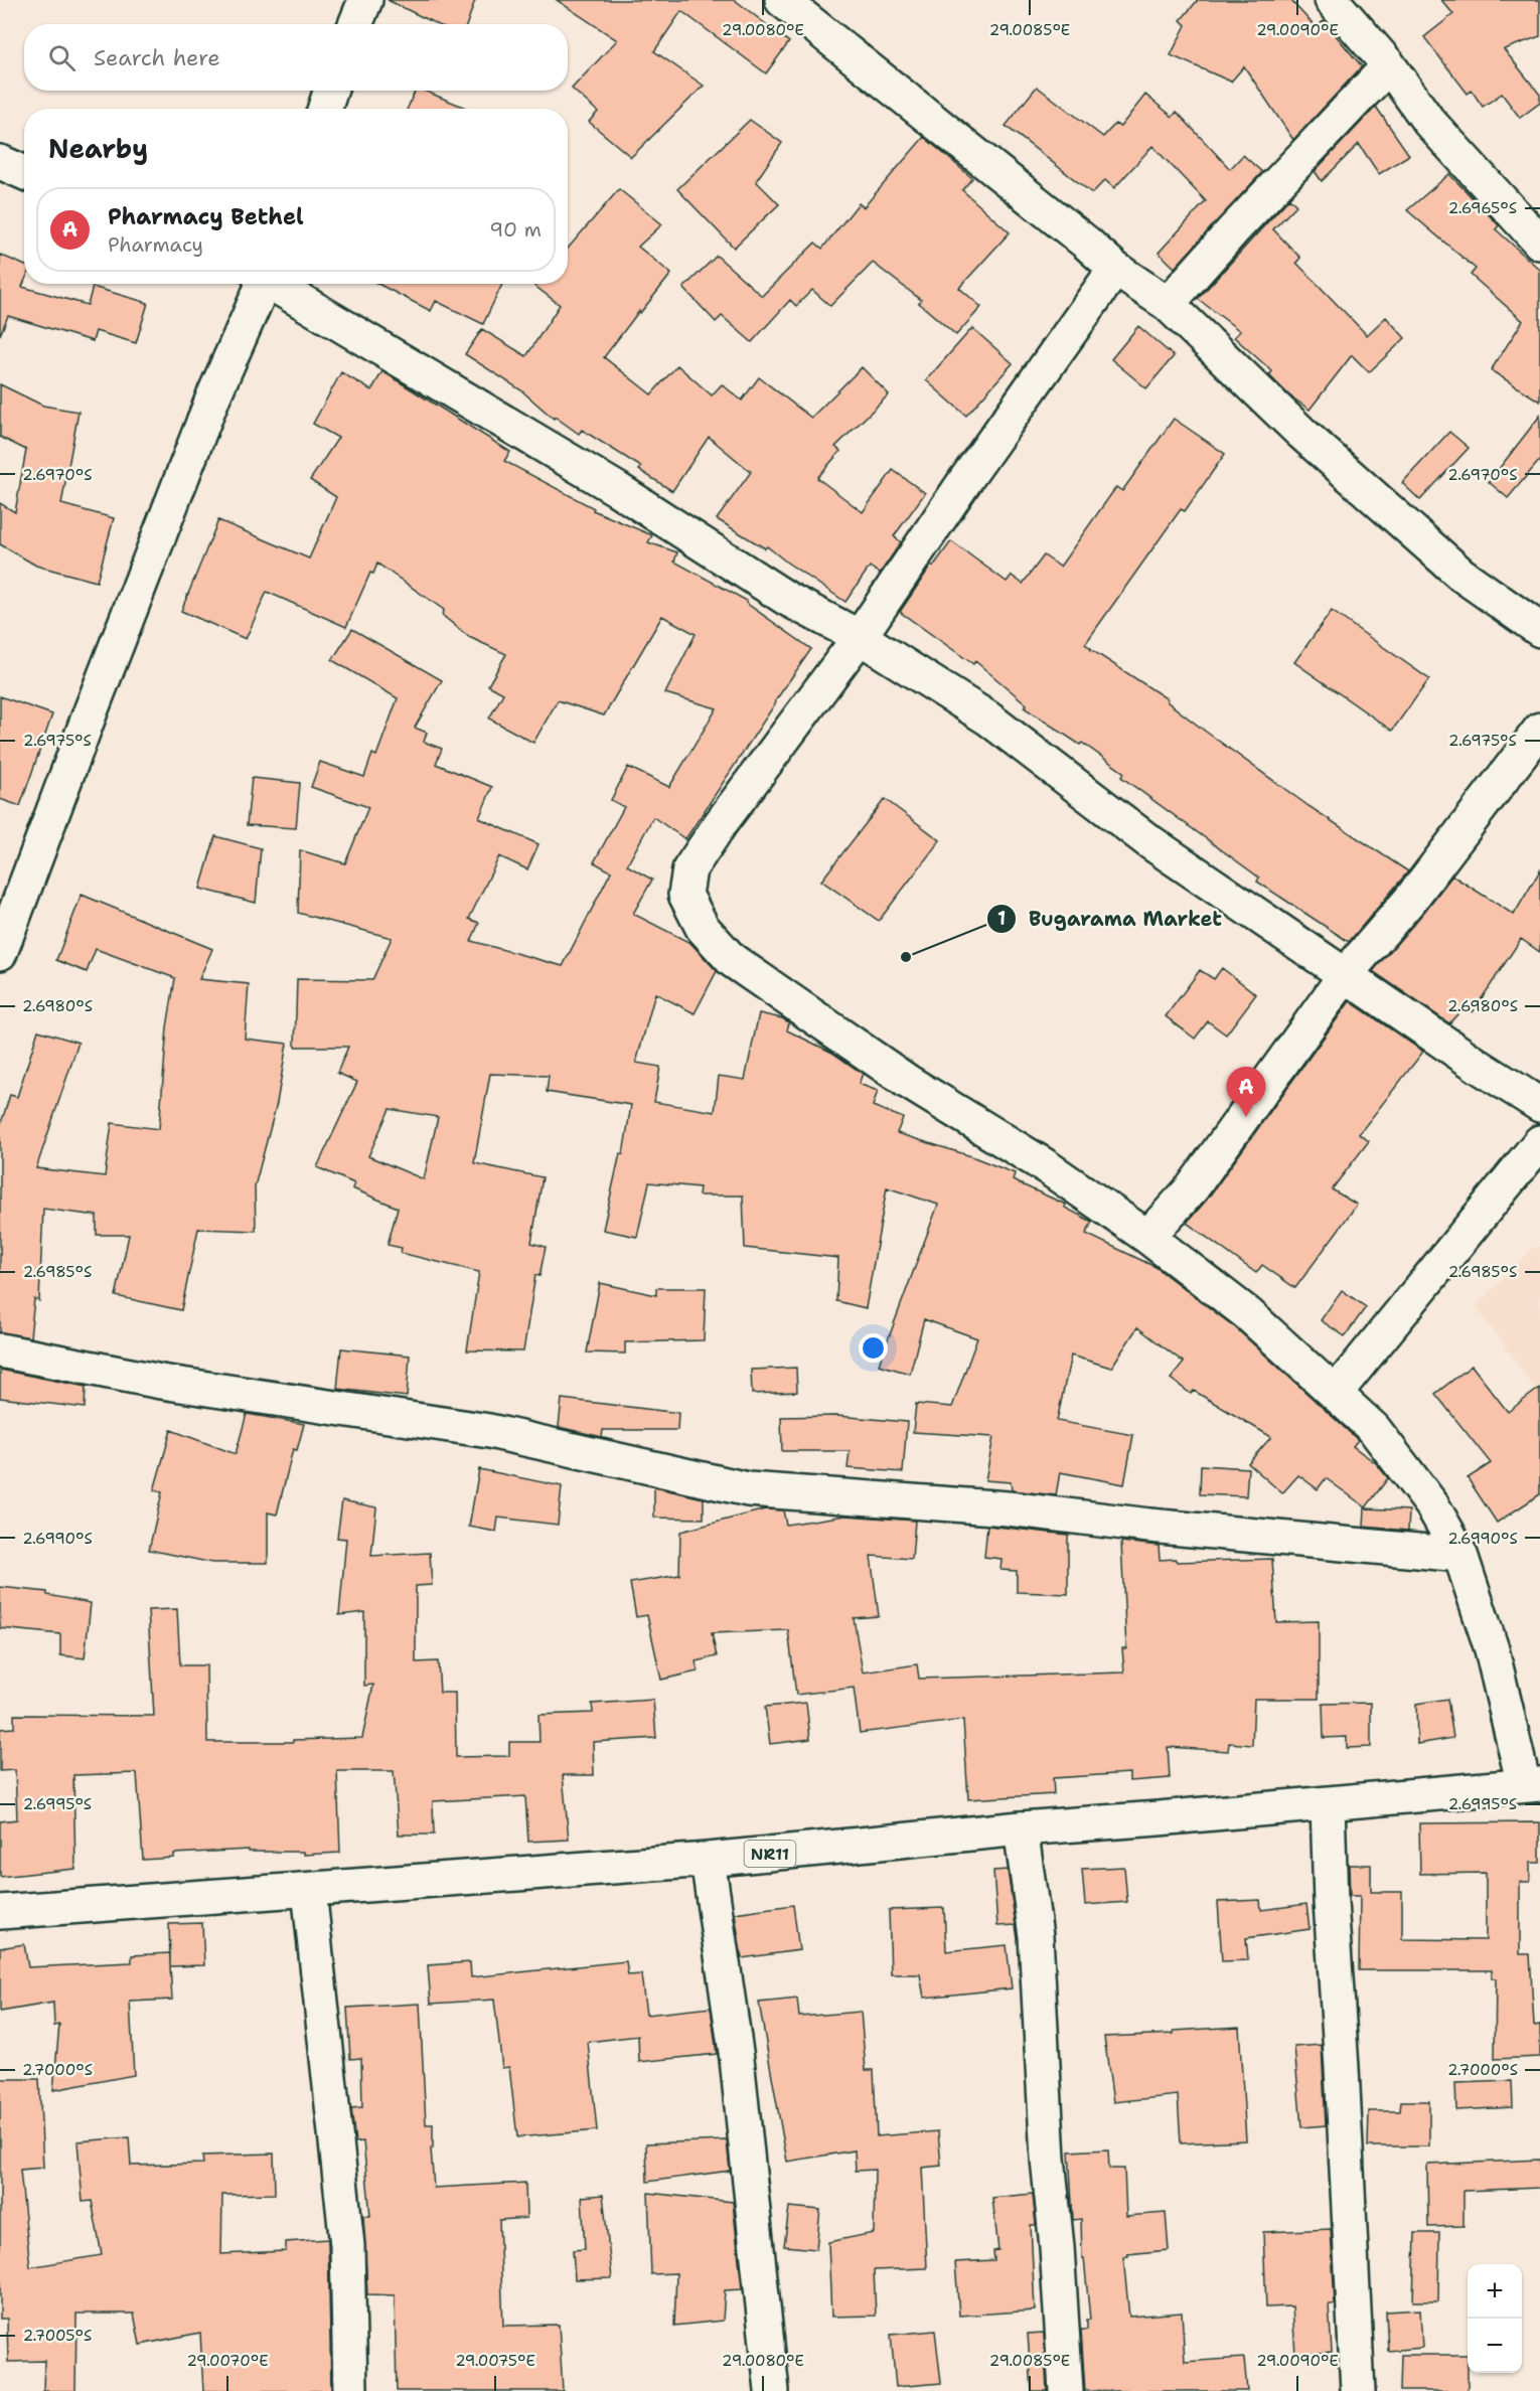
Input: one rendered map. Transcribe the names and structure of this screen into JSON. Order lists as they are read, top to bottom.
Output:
{
  "streets": {
    "main road": ["NR11"]
  },
  "places": ["Bugarama Market"],
  "page": {
    "search": "Search here",
    "heading": "Nearby",
    "list": [
      {
        "mark": "A",
        "name": "Pharmacy Bethel",
        "note": "Pharmacy",
        "value": "90 m"
      }
    ],
    "pins": "A",
    "map_buttons": ["+", "−"]
  },
  "coordinates": [
    "29.0080°E",
    "29.0085°E",
    "29.0090°E",
    "2.6965°S",
    "2.6970°S",
    "2.6975°S",
    "2.6980°S",
    "2.6985°S",
    "2.6990°S",
    "2.6995°S",
    "2.7000°S",
    "2.7005°S",
    "29.0070°E",
    "29.0075°E"
  ]
}
